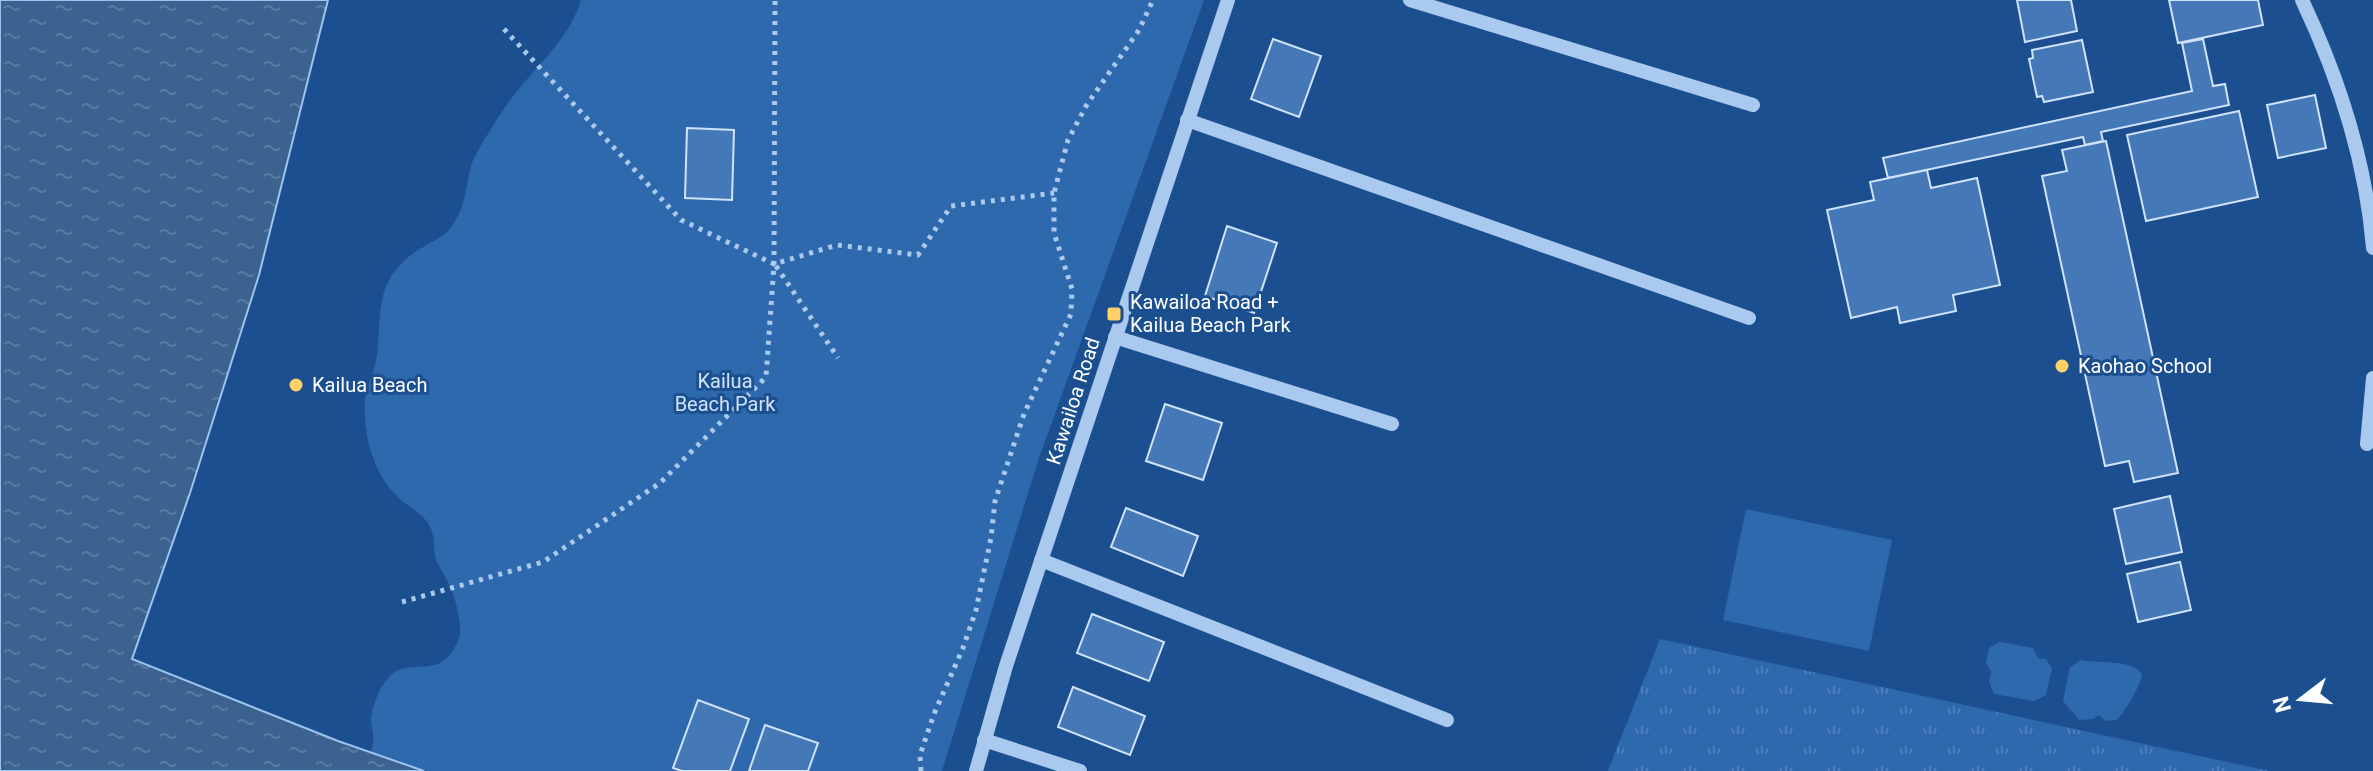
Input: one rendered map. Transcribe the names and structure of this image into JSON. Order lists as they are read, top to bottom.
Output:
{
  "streets": {
    "street": ["Kawailoa Road"]
  },
  "parks": ["Kailua Beach Park"],
  "places": {
    "transit": ["Kawailoa Road + Kailua Beach Park"],
    "other": ["Kaohao School", "Kailua Beach"]
  },
  "north": "left"
}
